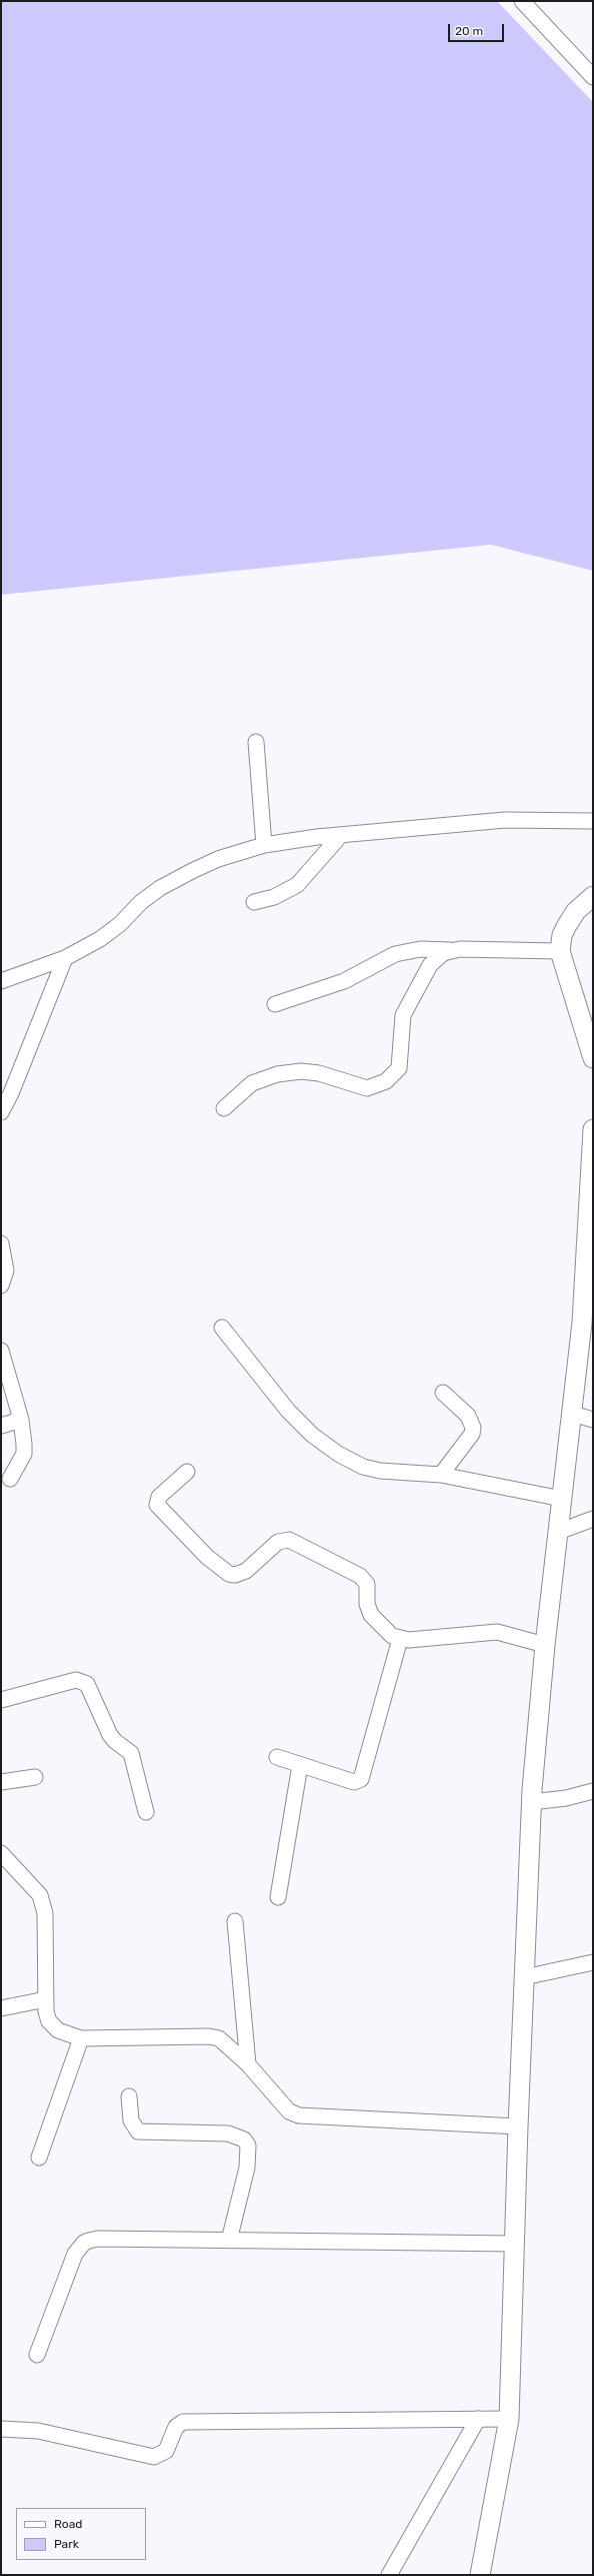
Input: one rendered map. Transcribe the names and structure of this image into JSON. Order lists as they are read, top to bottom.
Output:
{
  "legend": ["Road", "Park"],
  "scale_bar": "20 m"
}
